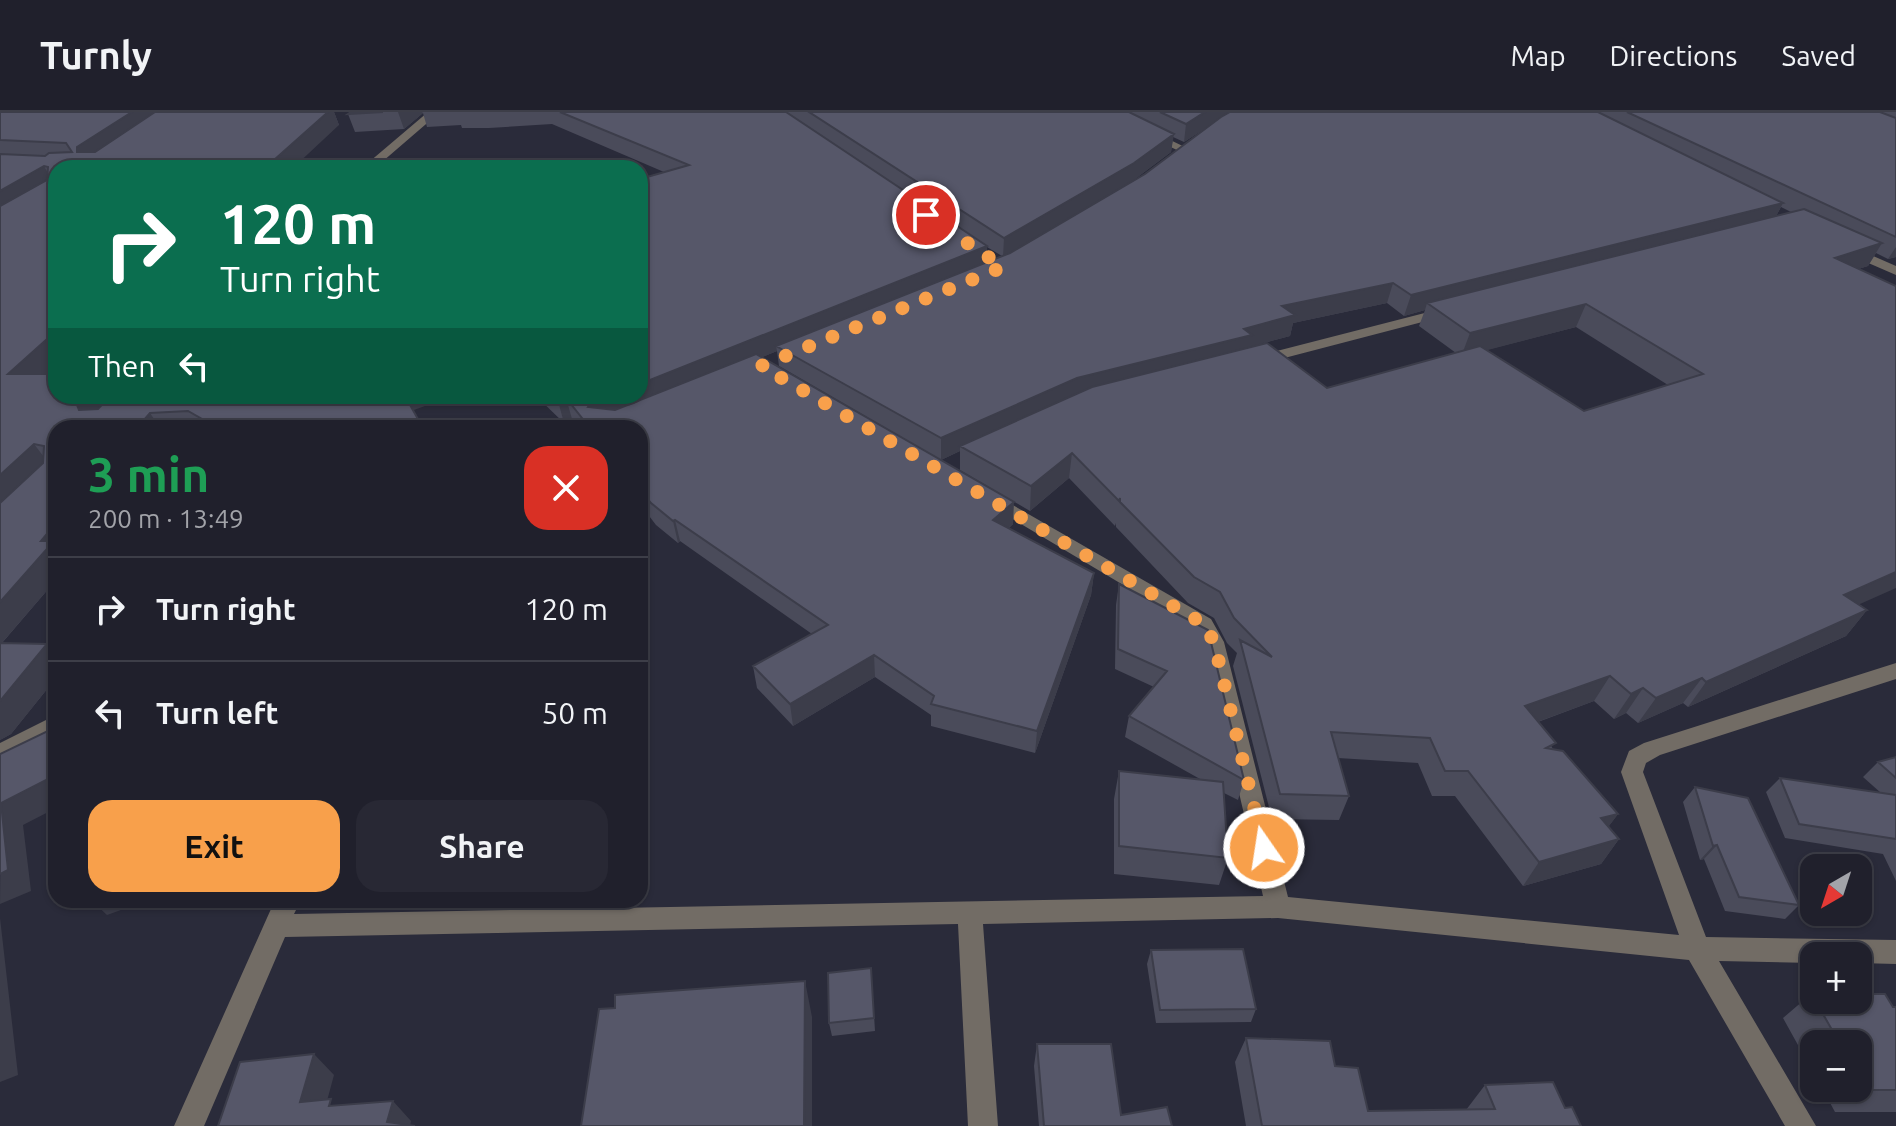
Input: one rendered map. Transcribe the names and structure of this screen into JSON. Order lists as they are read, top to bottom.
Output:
{
  "north": "bottom left",
  "page": {
    "header": "Turnly",
    "nav": ["Map", "Directions", "Saved"],
    "turn": ["120 m", "Turn right"],
    "then": "Then",
    "heading": ["3 min", "200 m · 13:49"],
    "list": [
      {
        "name": "Turn right",
        "value": "120 m"
      },
      {
        "name": "Turn left",
        "value": "50 m"
      }
    ],
    "buttons": ["Exit", "Share"],
    "map_buttons": ["+", "−"]
  }
}
